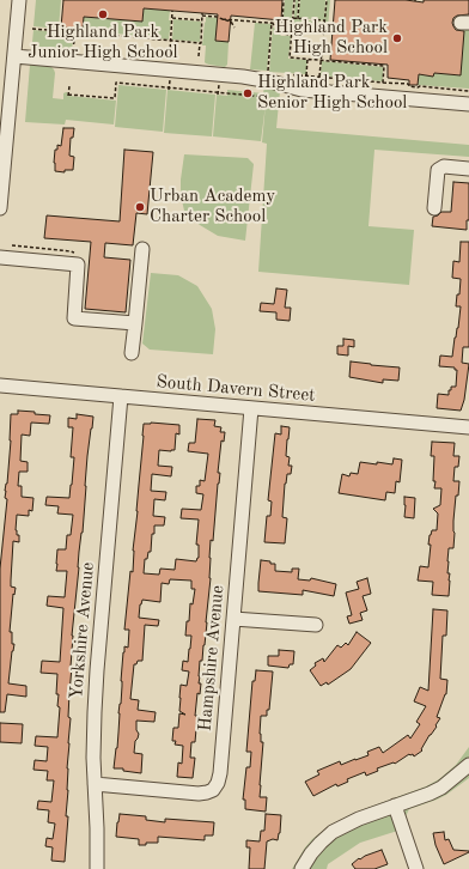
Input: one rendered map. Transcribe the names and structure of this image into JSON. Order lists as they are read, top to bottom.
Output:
{
  "streets": {
    "street": ["South Davern Street", "Yorkshire Avenue", "Hampshire Avenue"]
  },
  "crossings": [
    ["South Davern Street", "Yorkshire Avenue"],
    ["South Davern Street", "Hampshire Avenue"],
    ["Yorkshire Avenue", "Hampshire Avenue"]
  ],
  "places": [
    "Highland Park Junior High School",
    "Highland Park High School",
    "Highland Park Senior High School",
    "Urban Academy Charter School"
  ]
}
